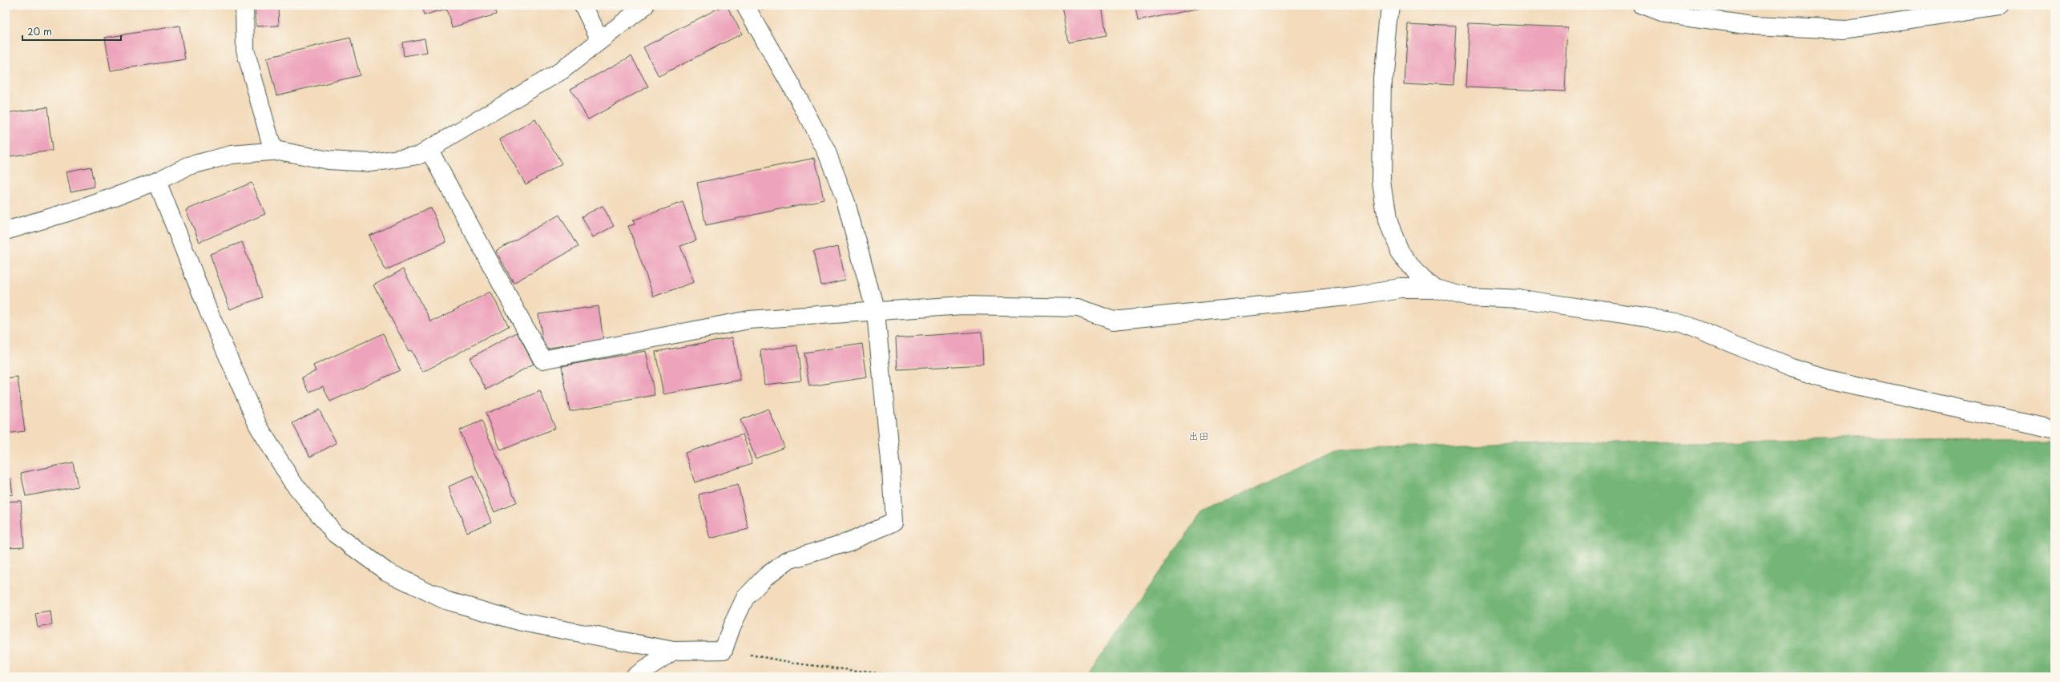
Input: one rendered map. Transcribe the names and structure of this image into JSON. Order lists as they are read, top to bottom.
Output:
{
  "districts": ["出田"],
  "scale_bar": "20 m"
}
